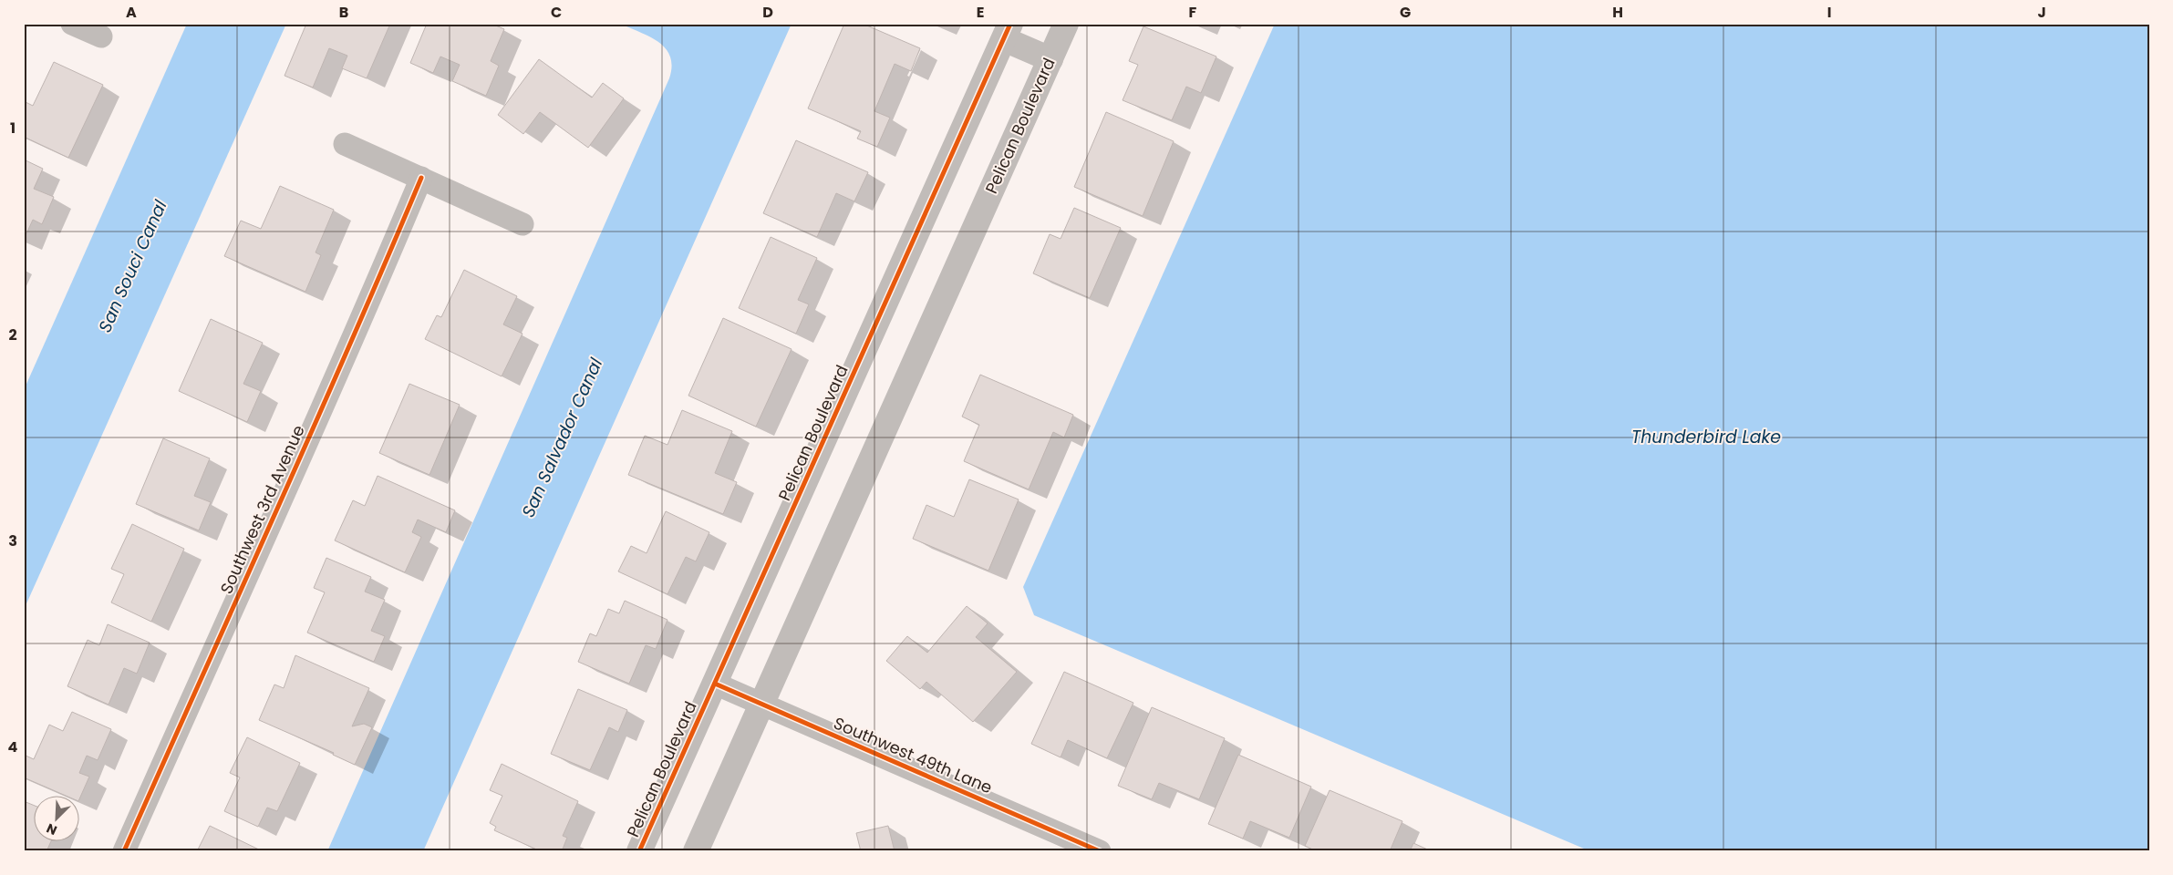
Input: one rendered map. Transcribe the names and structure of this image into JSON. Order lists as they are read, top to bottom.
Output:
{
  "streets": {
    "street": ["Pelican Boulevard", "Southwest 3rd Avenue", "Southwest 49th Lane"]
  },
  "crossings": [
    ["Pelican Boulevard", "Southwest 49th Lane"]
  ],
  "water": ["San Souci Canal", "Thunderbird Lake", "San Salvador Canal"],
  "north": "bottom left",
  "grid": {
    "columns": [
      "A",
      "B",
      "C",
      "D",
      "E",
      "F",
      "G",
      "H",
      "I",
      "J"
    ],
    "rows": [
      "1",
      "2",
      "3",
      "4"
    ]
  }
}
